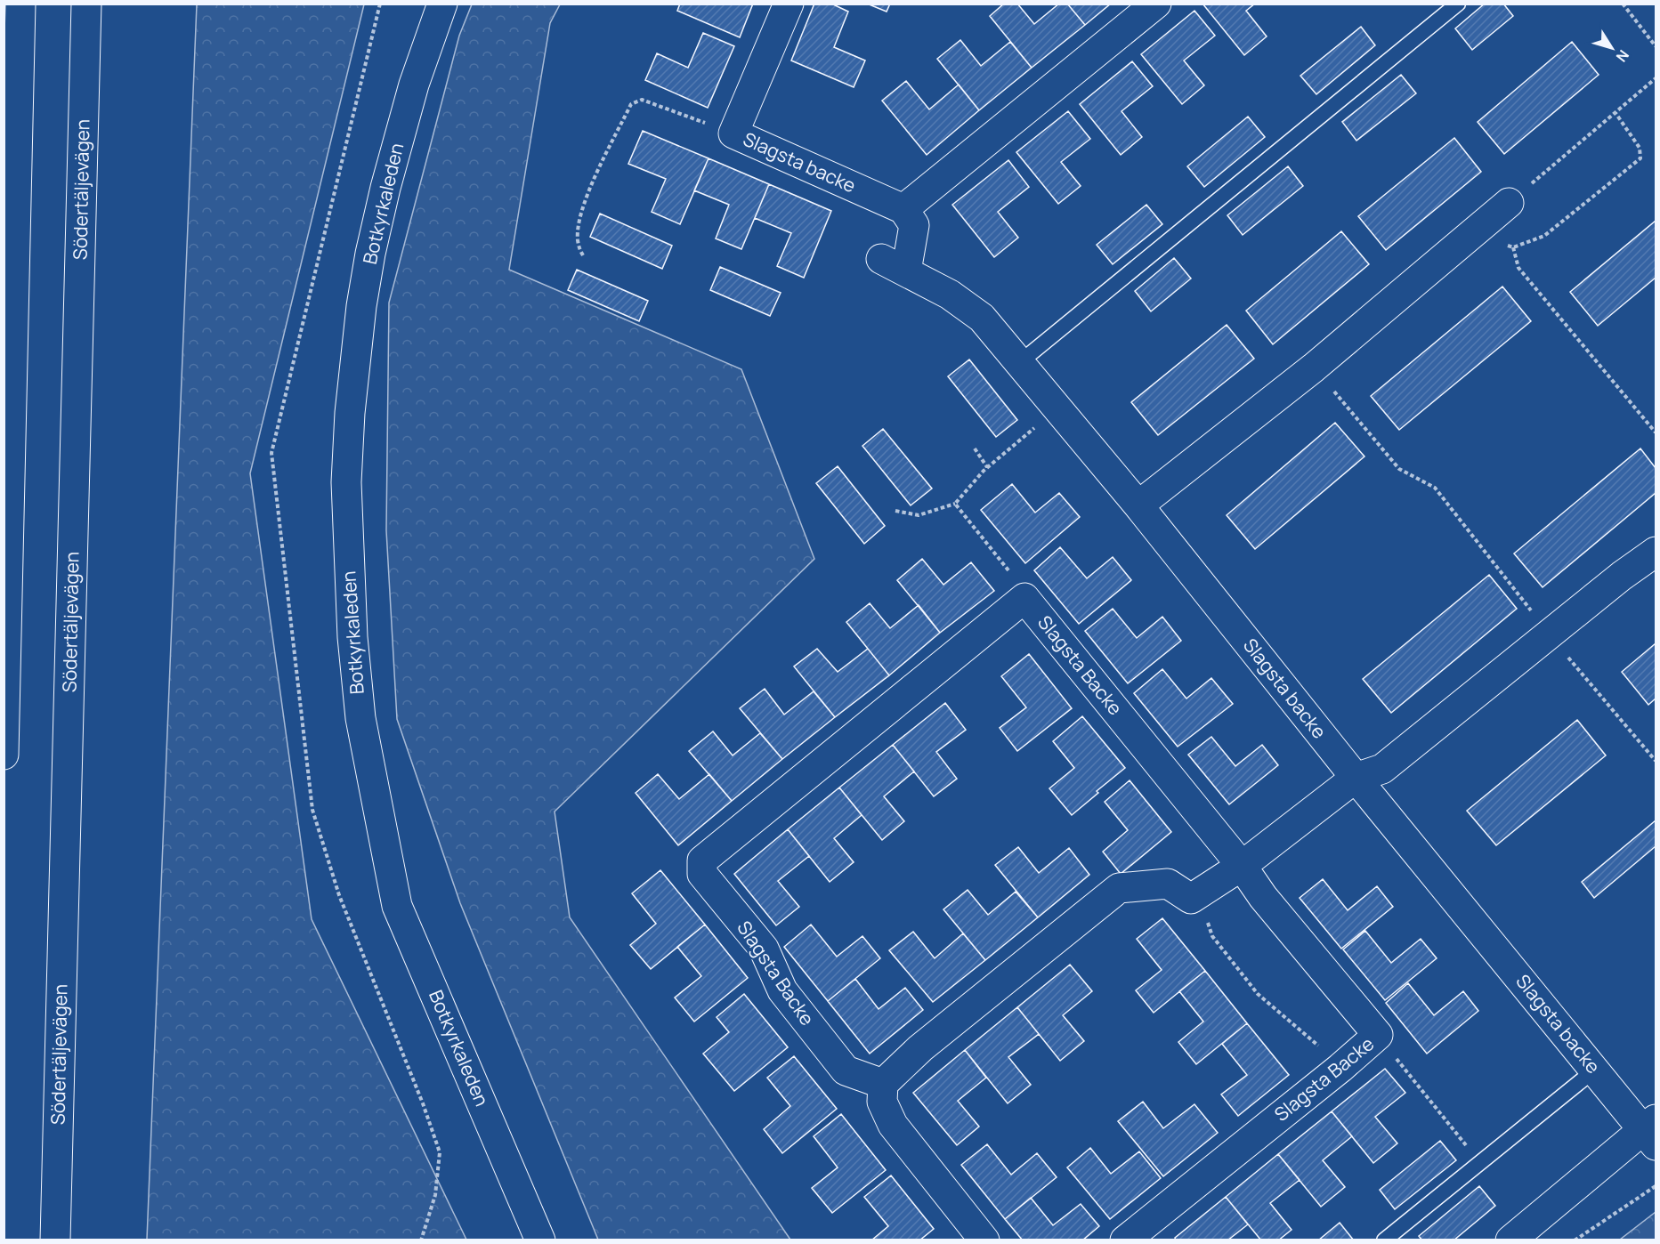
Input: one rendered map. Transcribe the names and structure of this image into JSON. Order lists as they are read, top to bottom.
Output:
{
  "streets": {
    "main road": [
      "Slagsta backe",
      "Södertäljevägen",
      "Botkyrkaleden",
      "Slagsta Backe"
    ]
  },
  "north": "bottom right"
}
